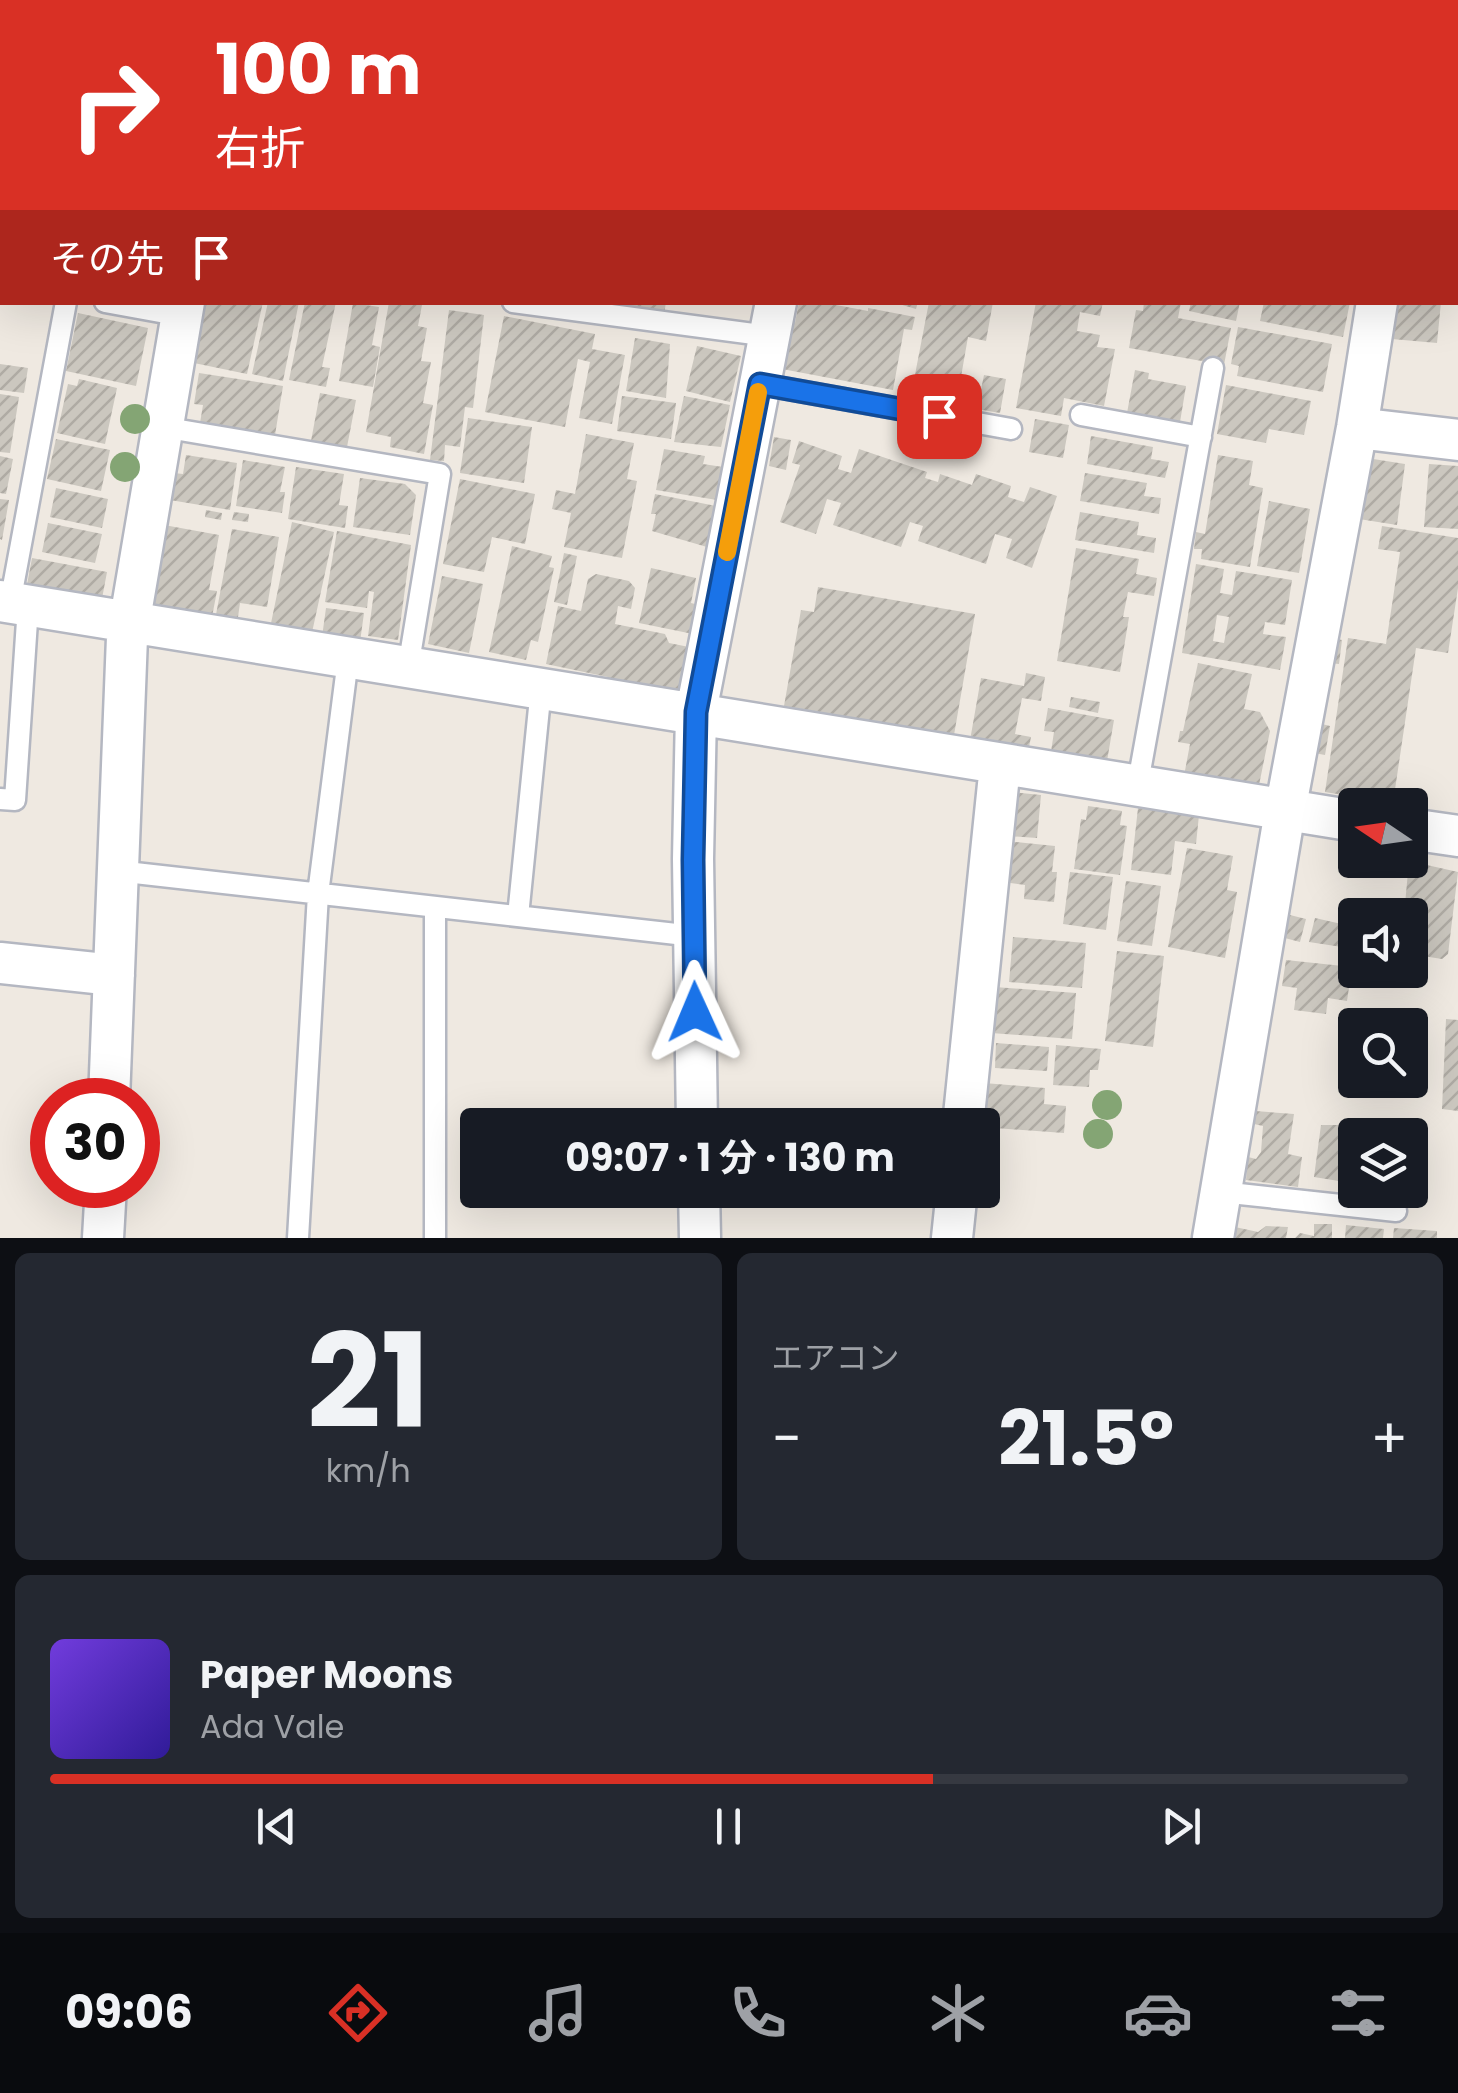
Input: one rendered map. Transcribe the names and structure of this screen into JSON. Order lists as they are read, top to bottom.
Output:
{
  "north": "left",
  "page": {
    "turn": ["100 m", "右折"],
    "then": "その先",
    "limit": "30",
    "trip": "09:07 · 1 分 · 130 m",
    "tile": [
      ["21", "km/h"],
      "エアコン"
    ],
    "heat": ["−", "21.5°", "+"],
    "song": ["Paper Moons", "Ada Vale"],
    "tabs": "09:06"
  }
}
